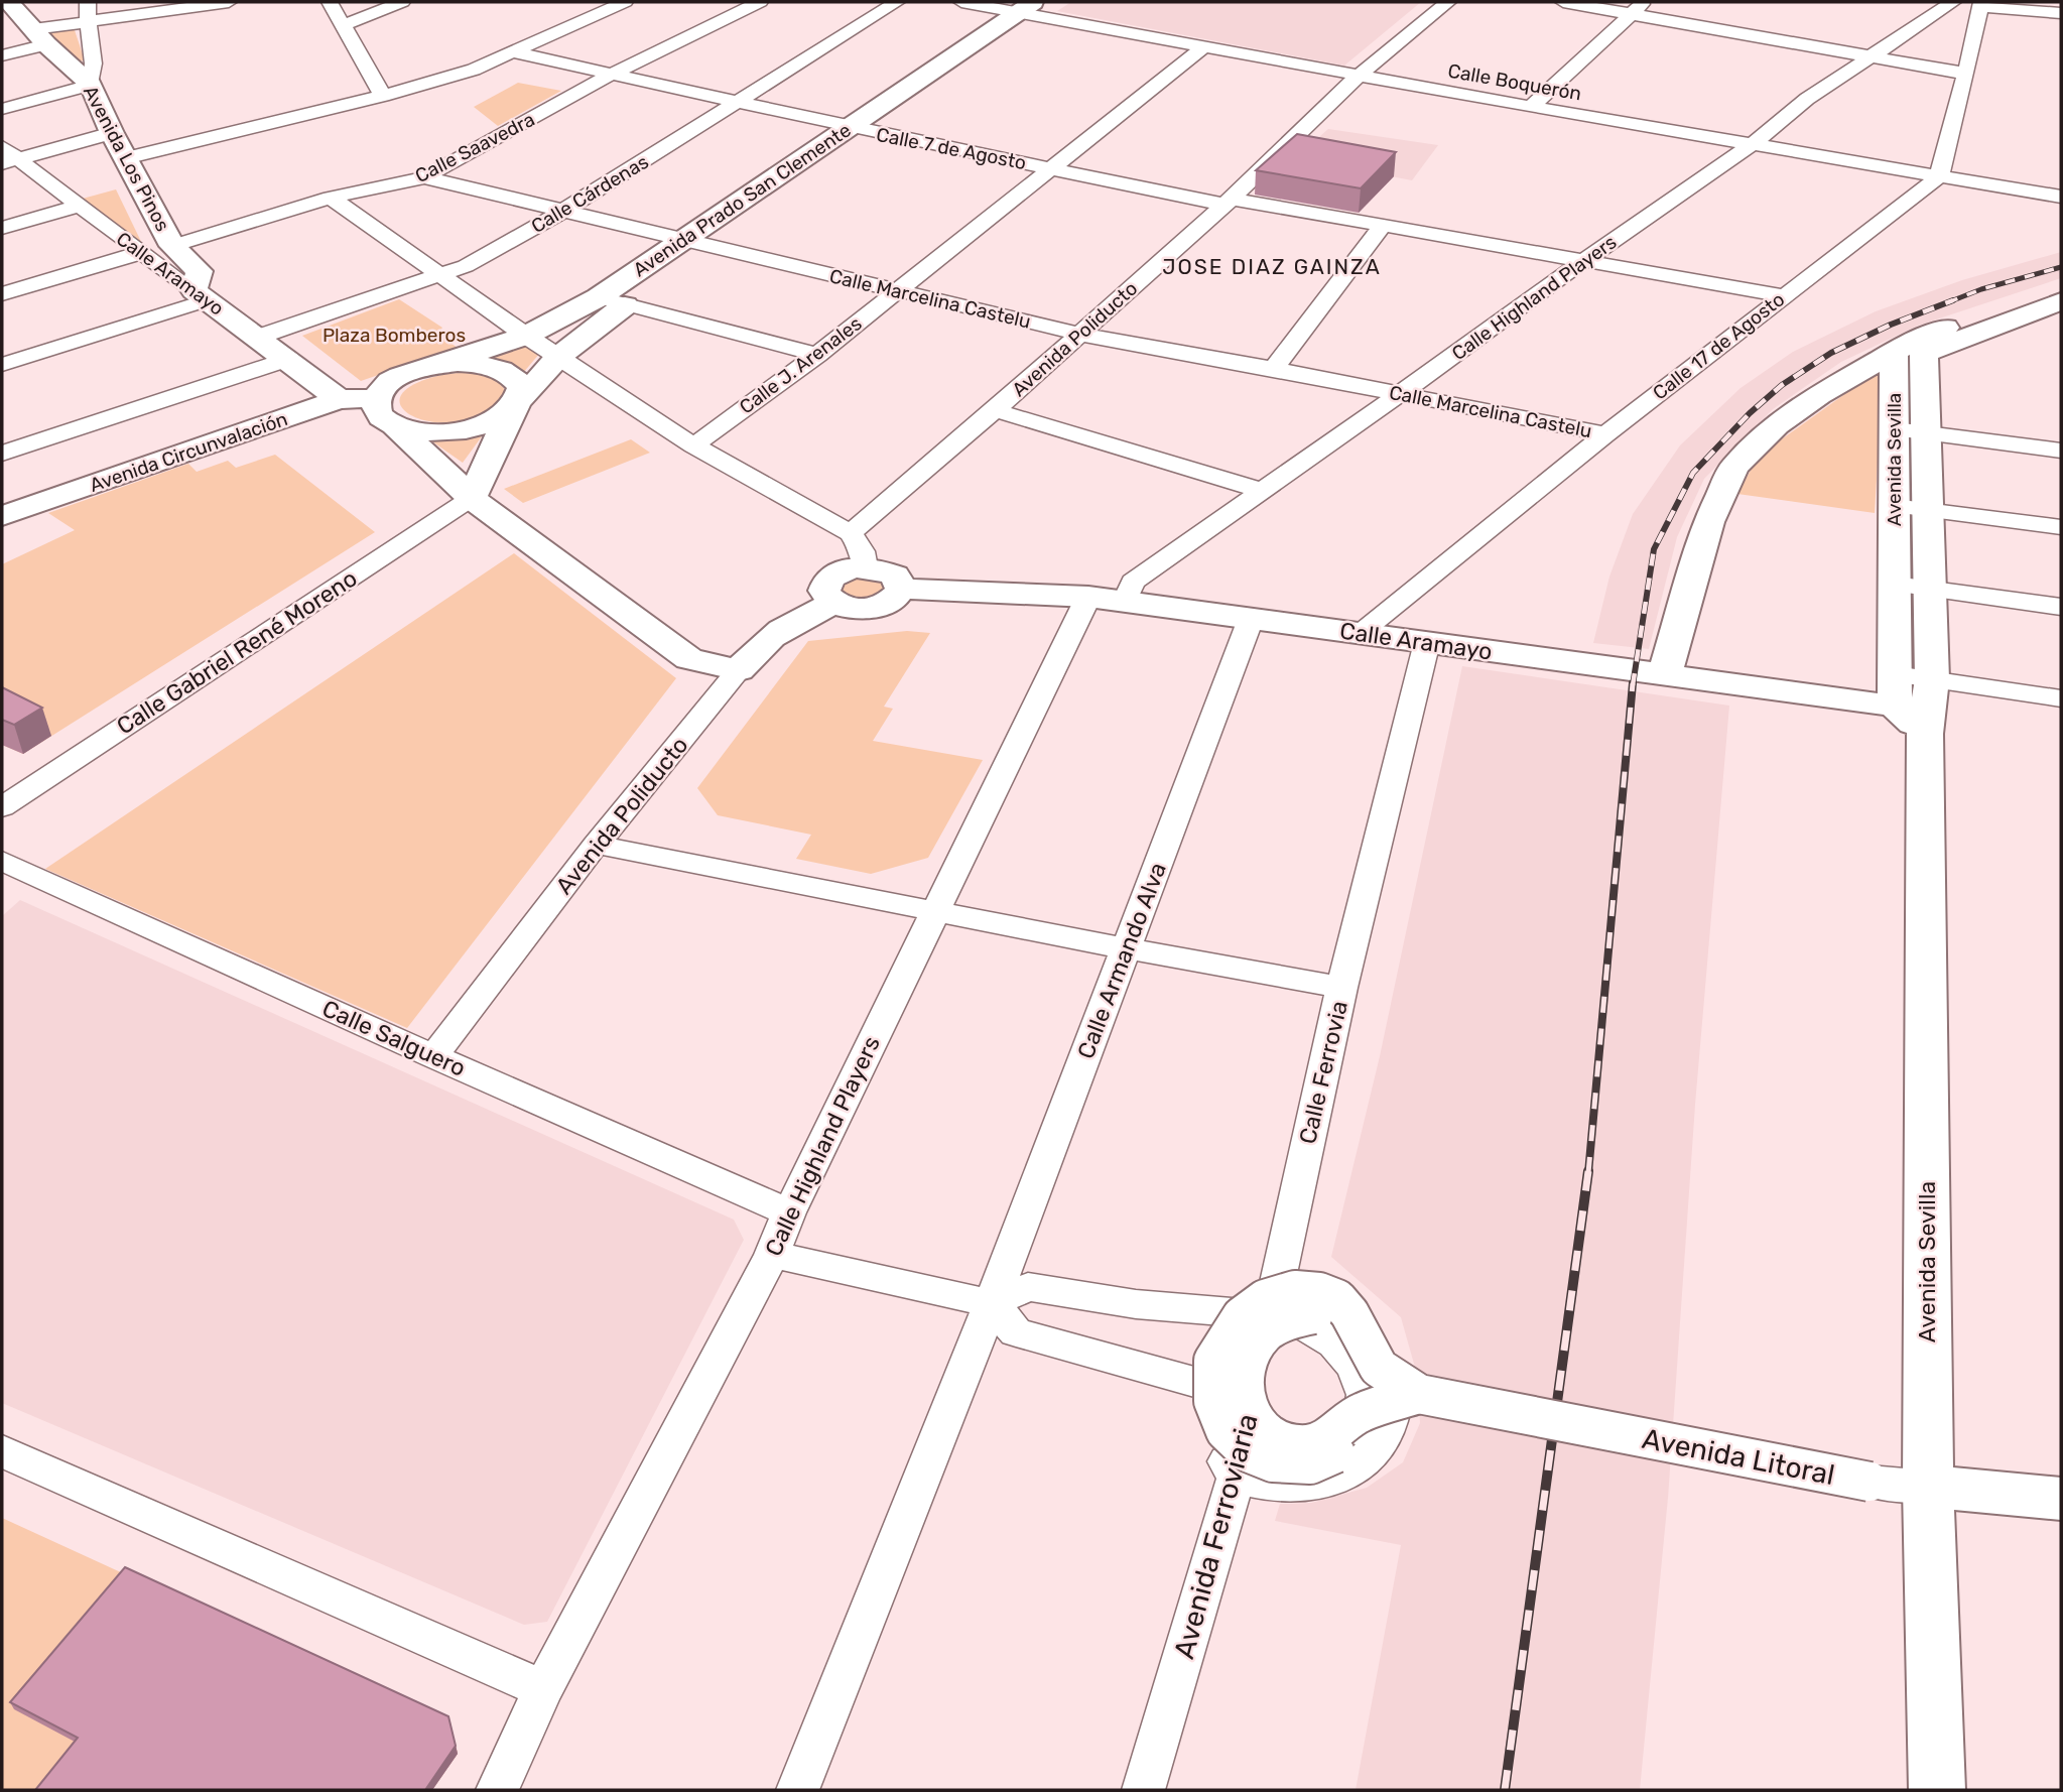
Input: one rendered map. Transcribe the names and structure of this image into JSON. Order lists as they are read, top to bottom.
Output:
{
  "streets": {
    "main road": [
      "Avenida Los Pinos",
      "Avenida Prado San Clemente",
      "Calle Aramayo",
      "Avenida Poliducto",
      "Avenida Circunvalación",
      "Avenida Sevilla",
      "Avenida Litoral"
    ],
    "street": [
      "Calle Boquerón",
      "Calle Saavedra",
      "Calle 7 de Agosto",
      "Calle Cárdenas",
      "Calle Highland Players",
      "Calle Marcelina Castelu",
      "Calle 17 de Agosto",
      "Calle J. Arenales",
      "Calle Gabriel René Moreno",
      "Calle Armando Alva",
      "Calle Salguero",
      "Calle Ferrovia",
      "Avenida Ferroviaria"
    ]
  },
  "crossings": [
    ["Calle Boquerón", "Avenida Prado San Clemente"],
    ["Calle Boquerón", "Calle Highland Players"],
    ["Calle Boquerón", "Avenida Poliducto"],
    ["Calle Boquerón", "Calle 17 de Agosto"],
    ["Calle Boquerón", "Calle J. Arenales"],
    ["Calle Saavedra", "Calle 7 de Agosto"],
    ["Calle Saavedra", "Avenida Los Pinos"],
    ["Calle Saavedra", "Calle Marcelina Castelu"],
    ["Calle 7 de Agosto", "Calle Cárdenas"],
    ["Calle 7 de Agosto", "Avenida Prado San Clemente"],
    ["Calle 7 de Agosto", "Calle Highland Players"],
    ["Calle 7 de Agosto", "Avenida Poliducto"],
    ["Calle 7 de Agosto", "Calle 17 de Agosto"],
    ["Calle 7 de Agosto", "Calle J. Arenales"],
    ["Avenida Los Pinos", "Calle Aramayo"],
    ["Calle Cárdenas", "Calle Aramayo"],
    ["Calle Cárdenas", "Calle Marcelina Castelu"],
    ["Avenida Prado San Clemente", "Calle Marcelina Castelu"],
    ["Avenida Prado San Clemente", "Avenida Circunvalación"],
    ["Calle Aramayo", "Calle Highland Players"],
    ["Calle Aramayo", "Calle 17 de Agosto"],
    ["Calle Aramayo", "Avenida Circunvalación"],
    ["Calle Aramayo", "Avenida Sevilla"],
    ["Calle Aramayo", "Calle Armando Alva"],
    ["Calle Aramayo", "Calle Ferrovia"],
    ["Calle Highland Players", "Calle Marcelina Castelu"],
    ["Calle Highland Players", "Calle Salguero"],
    ["Calle Marcelina Castelu", "Avenida Poliducto"],
    ["Calle Marcelina Castelu", "Calle 17 de Agosto"],
    ["Calle Marcelina Castelu", "Calle J. Arenales"],
    ["Avenida Poliducto", "Calle Salguero"],
    ["Avenida Sevilla", "Avenida Litoral"],
    ["Calle Ferrovia", "Avenida Litoral"],
    ["Calle Ferrovia", "Avenida Ferroviaria"],
    ["Avenida Litoral", "Avenida Ferroviaria"]
  ],
  "districts": ["JOSE DIAZ GAINZA"],
  "parks": ["Plaza Bomberos"]
}
